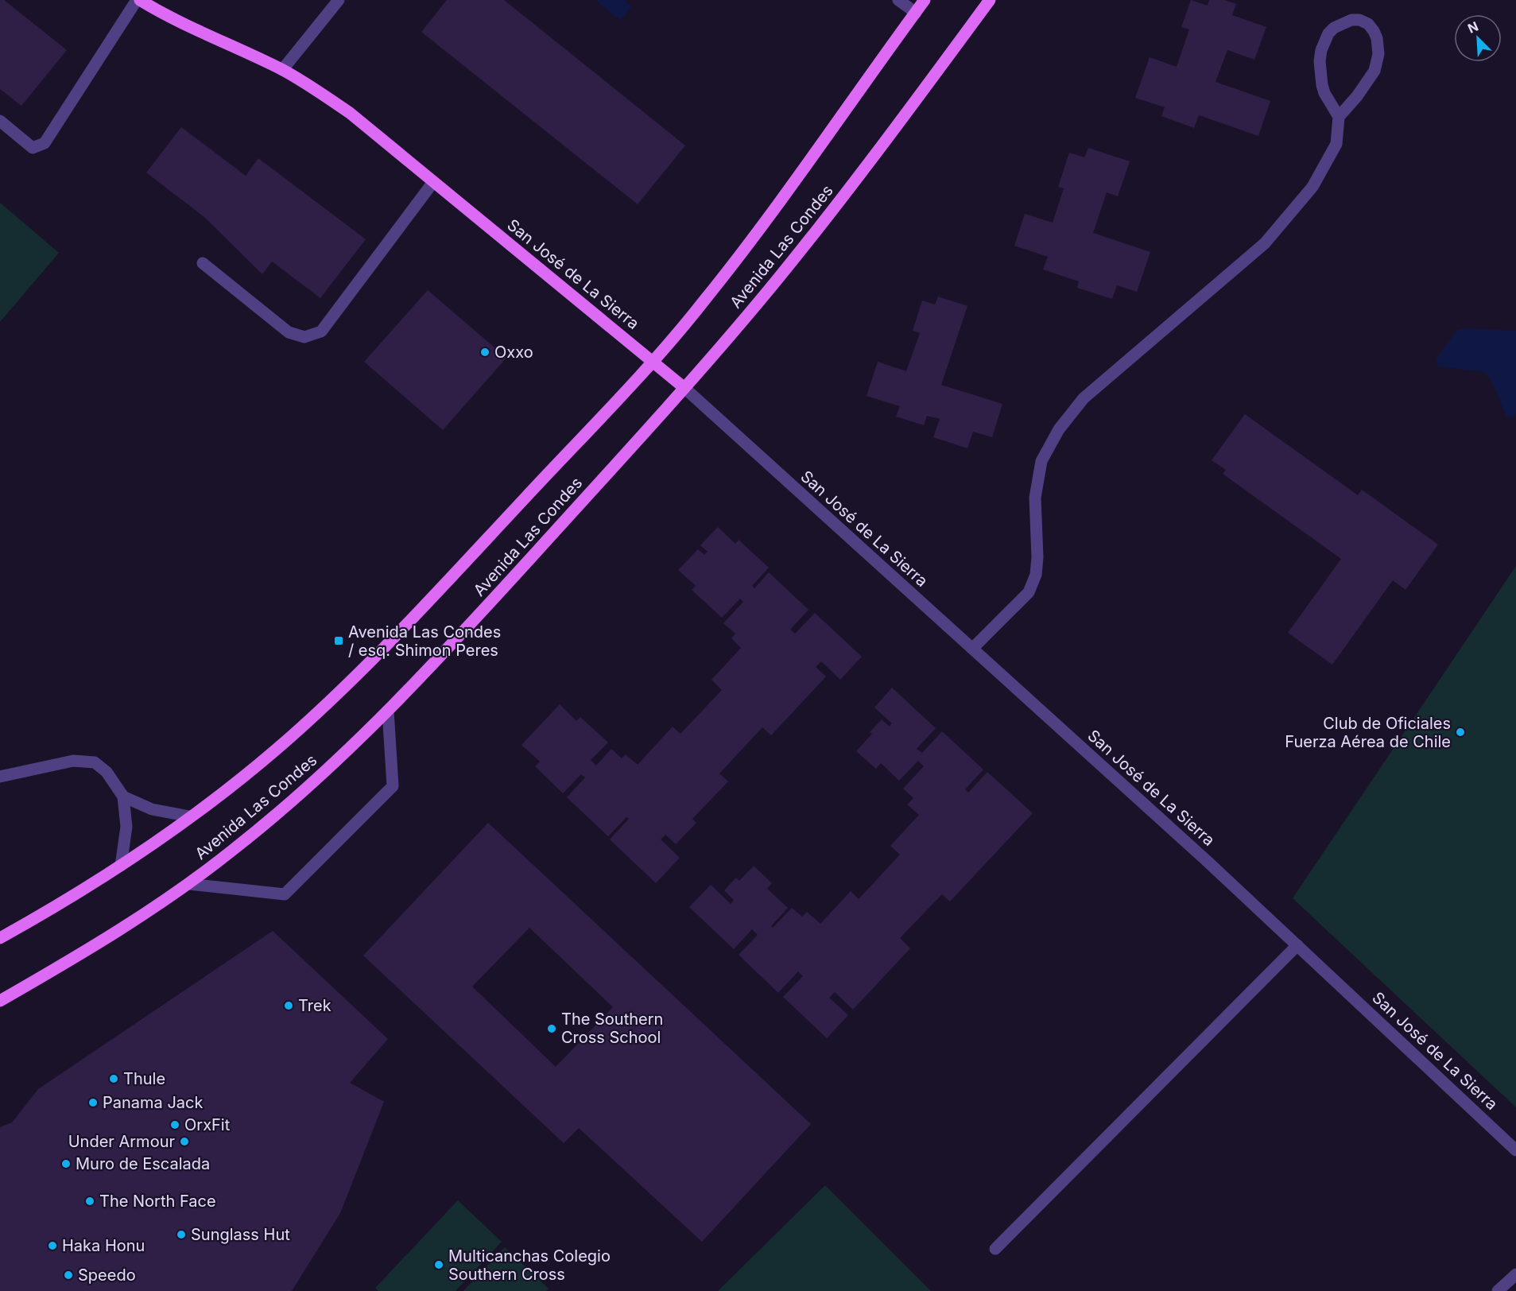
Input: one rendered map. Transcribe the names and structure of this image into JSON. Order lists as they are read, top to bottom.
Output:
{
  "streets": {
    "main road": ["Avenida Las Condes", "San José de La Sierra"]
  },
  "crossings": [
    ["Avenida Las Condes", "San José de La Sierra"]
  ],
  "places": {
    "other": [
      "Oxxo",
      "Club de Oficiales Fuerza Aérea de Chile",
      "Trek",
      "The Southern Cross School",
      "Thule",
      "Panama Jack",
      "OrxFit",
      "Under Armour",
      "Muro de Escalada",
      "The North Face",
      "Sunglass Hut",
      "Haka Honu",
      "Multicanchas Colegio Southern Cross",
      "Speedo"
    ],
    "transit": ["Avenida Las Condes / esq. Shimon Peres"]
  },
  "north": "top left"
}
